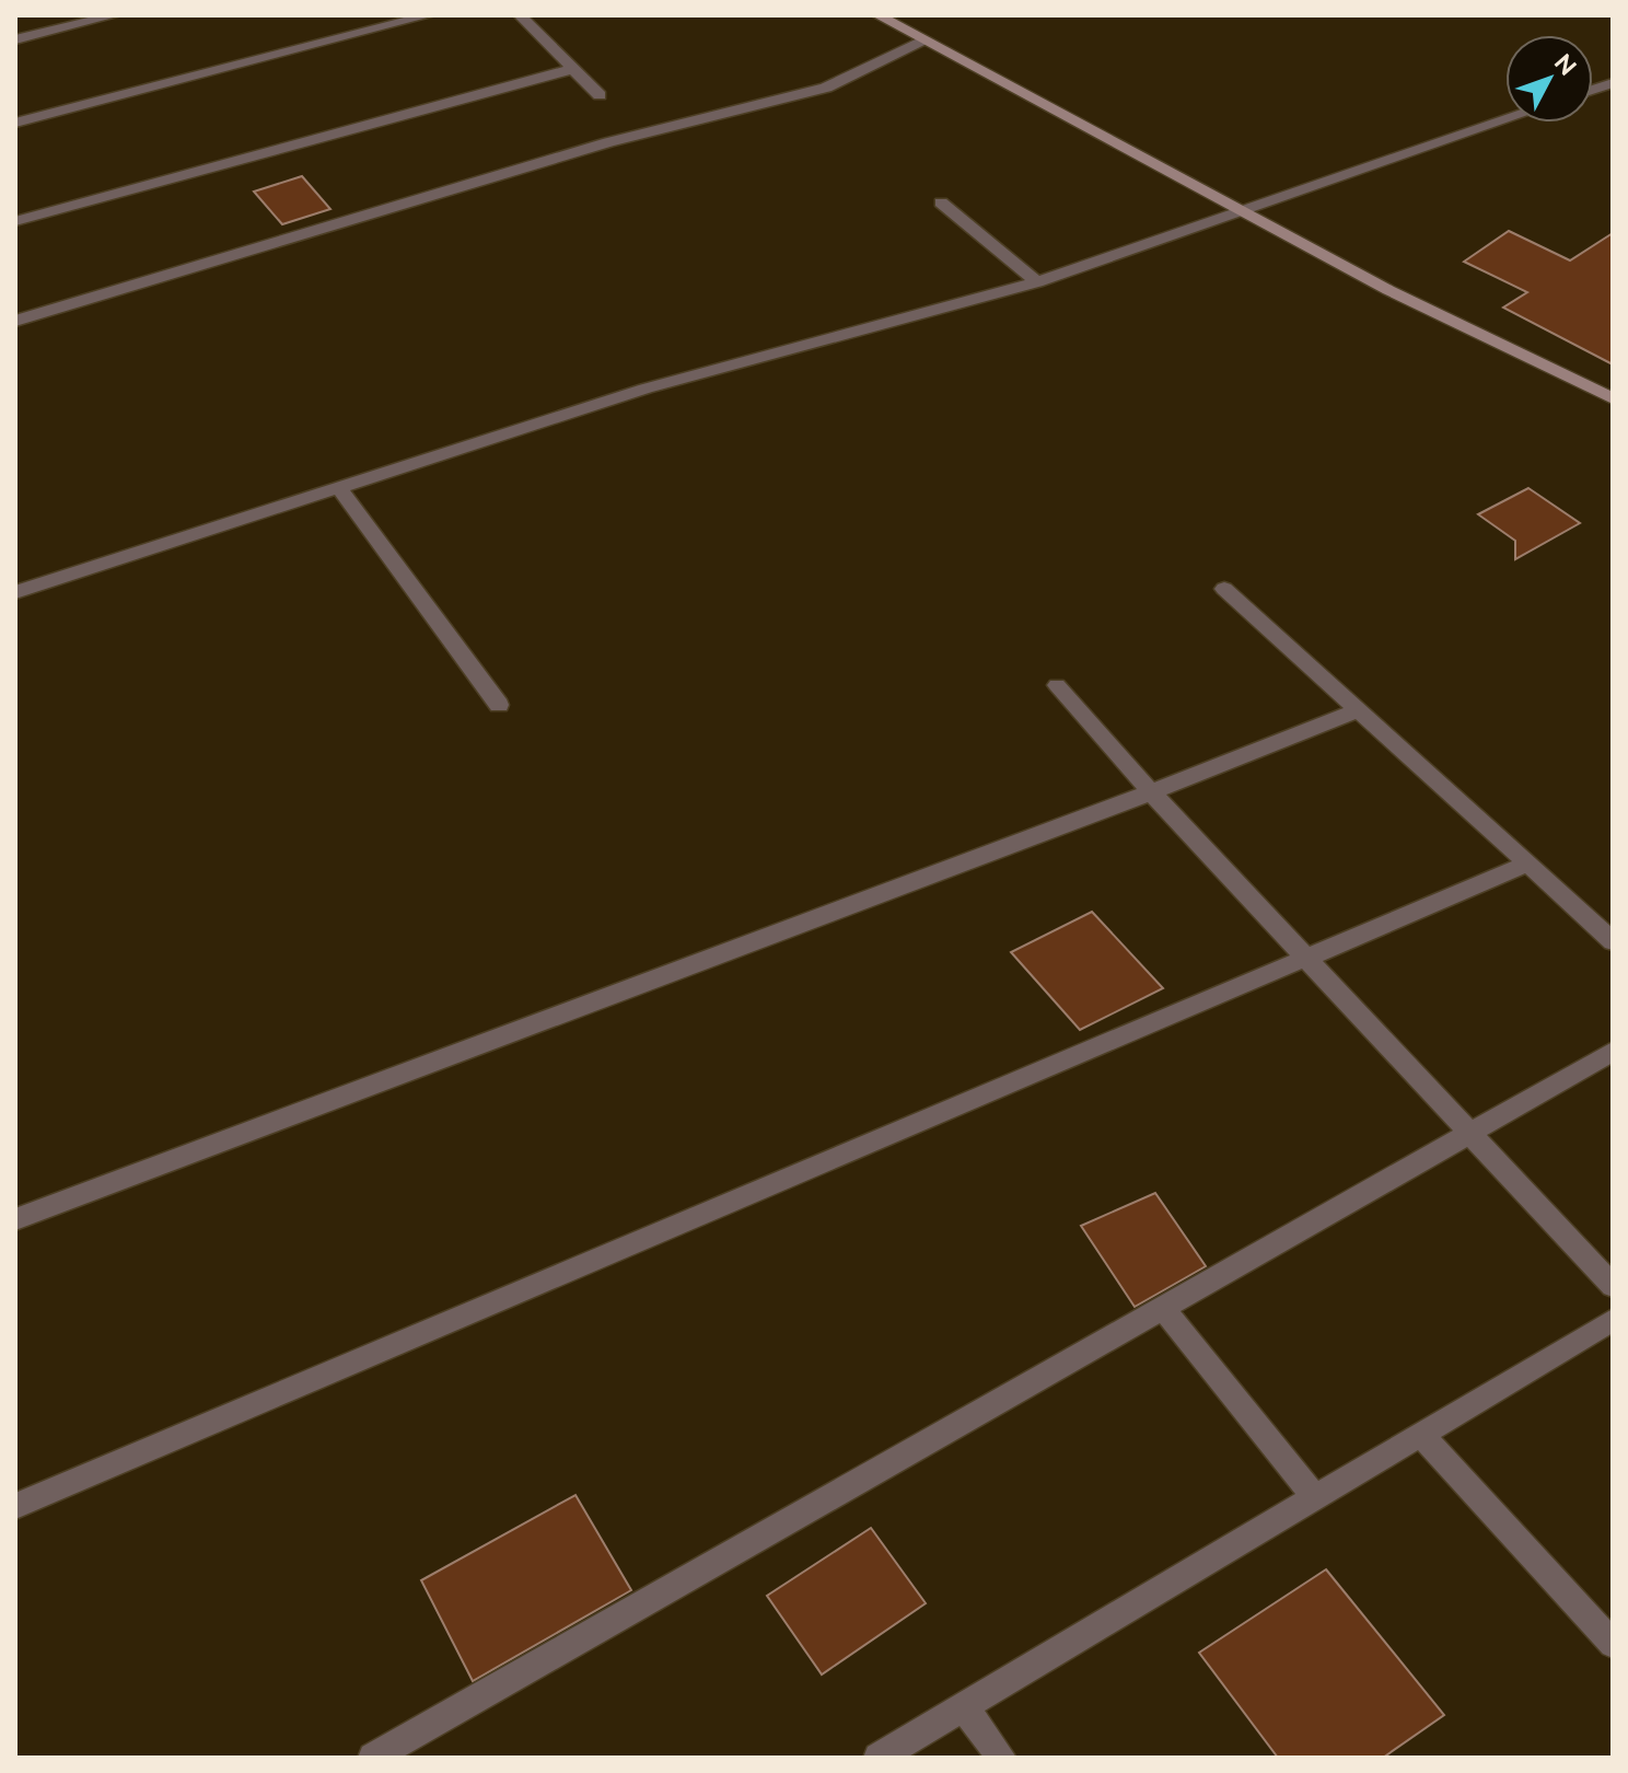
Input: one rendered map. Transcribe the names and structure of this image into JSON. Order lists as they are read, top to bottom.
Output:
{
  "north": "top right"
}
